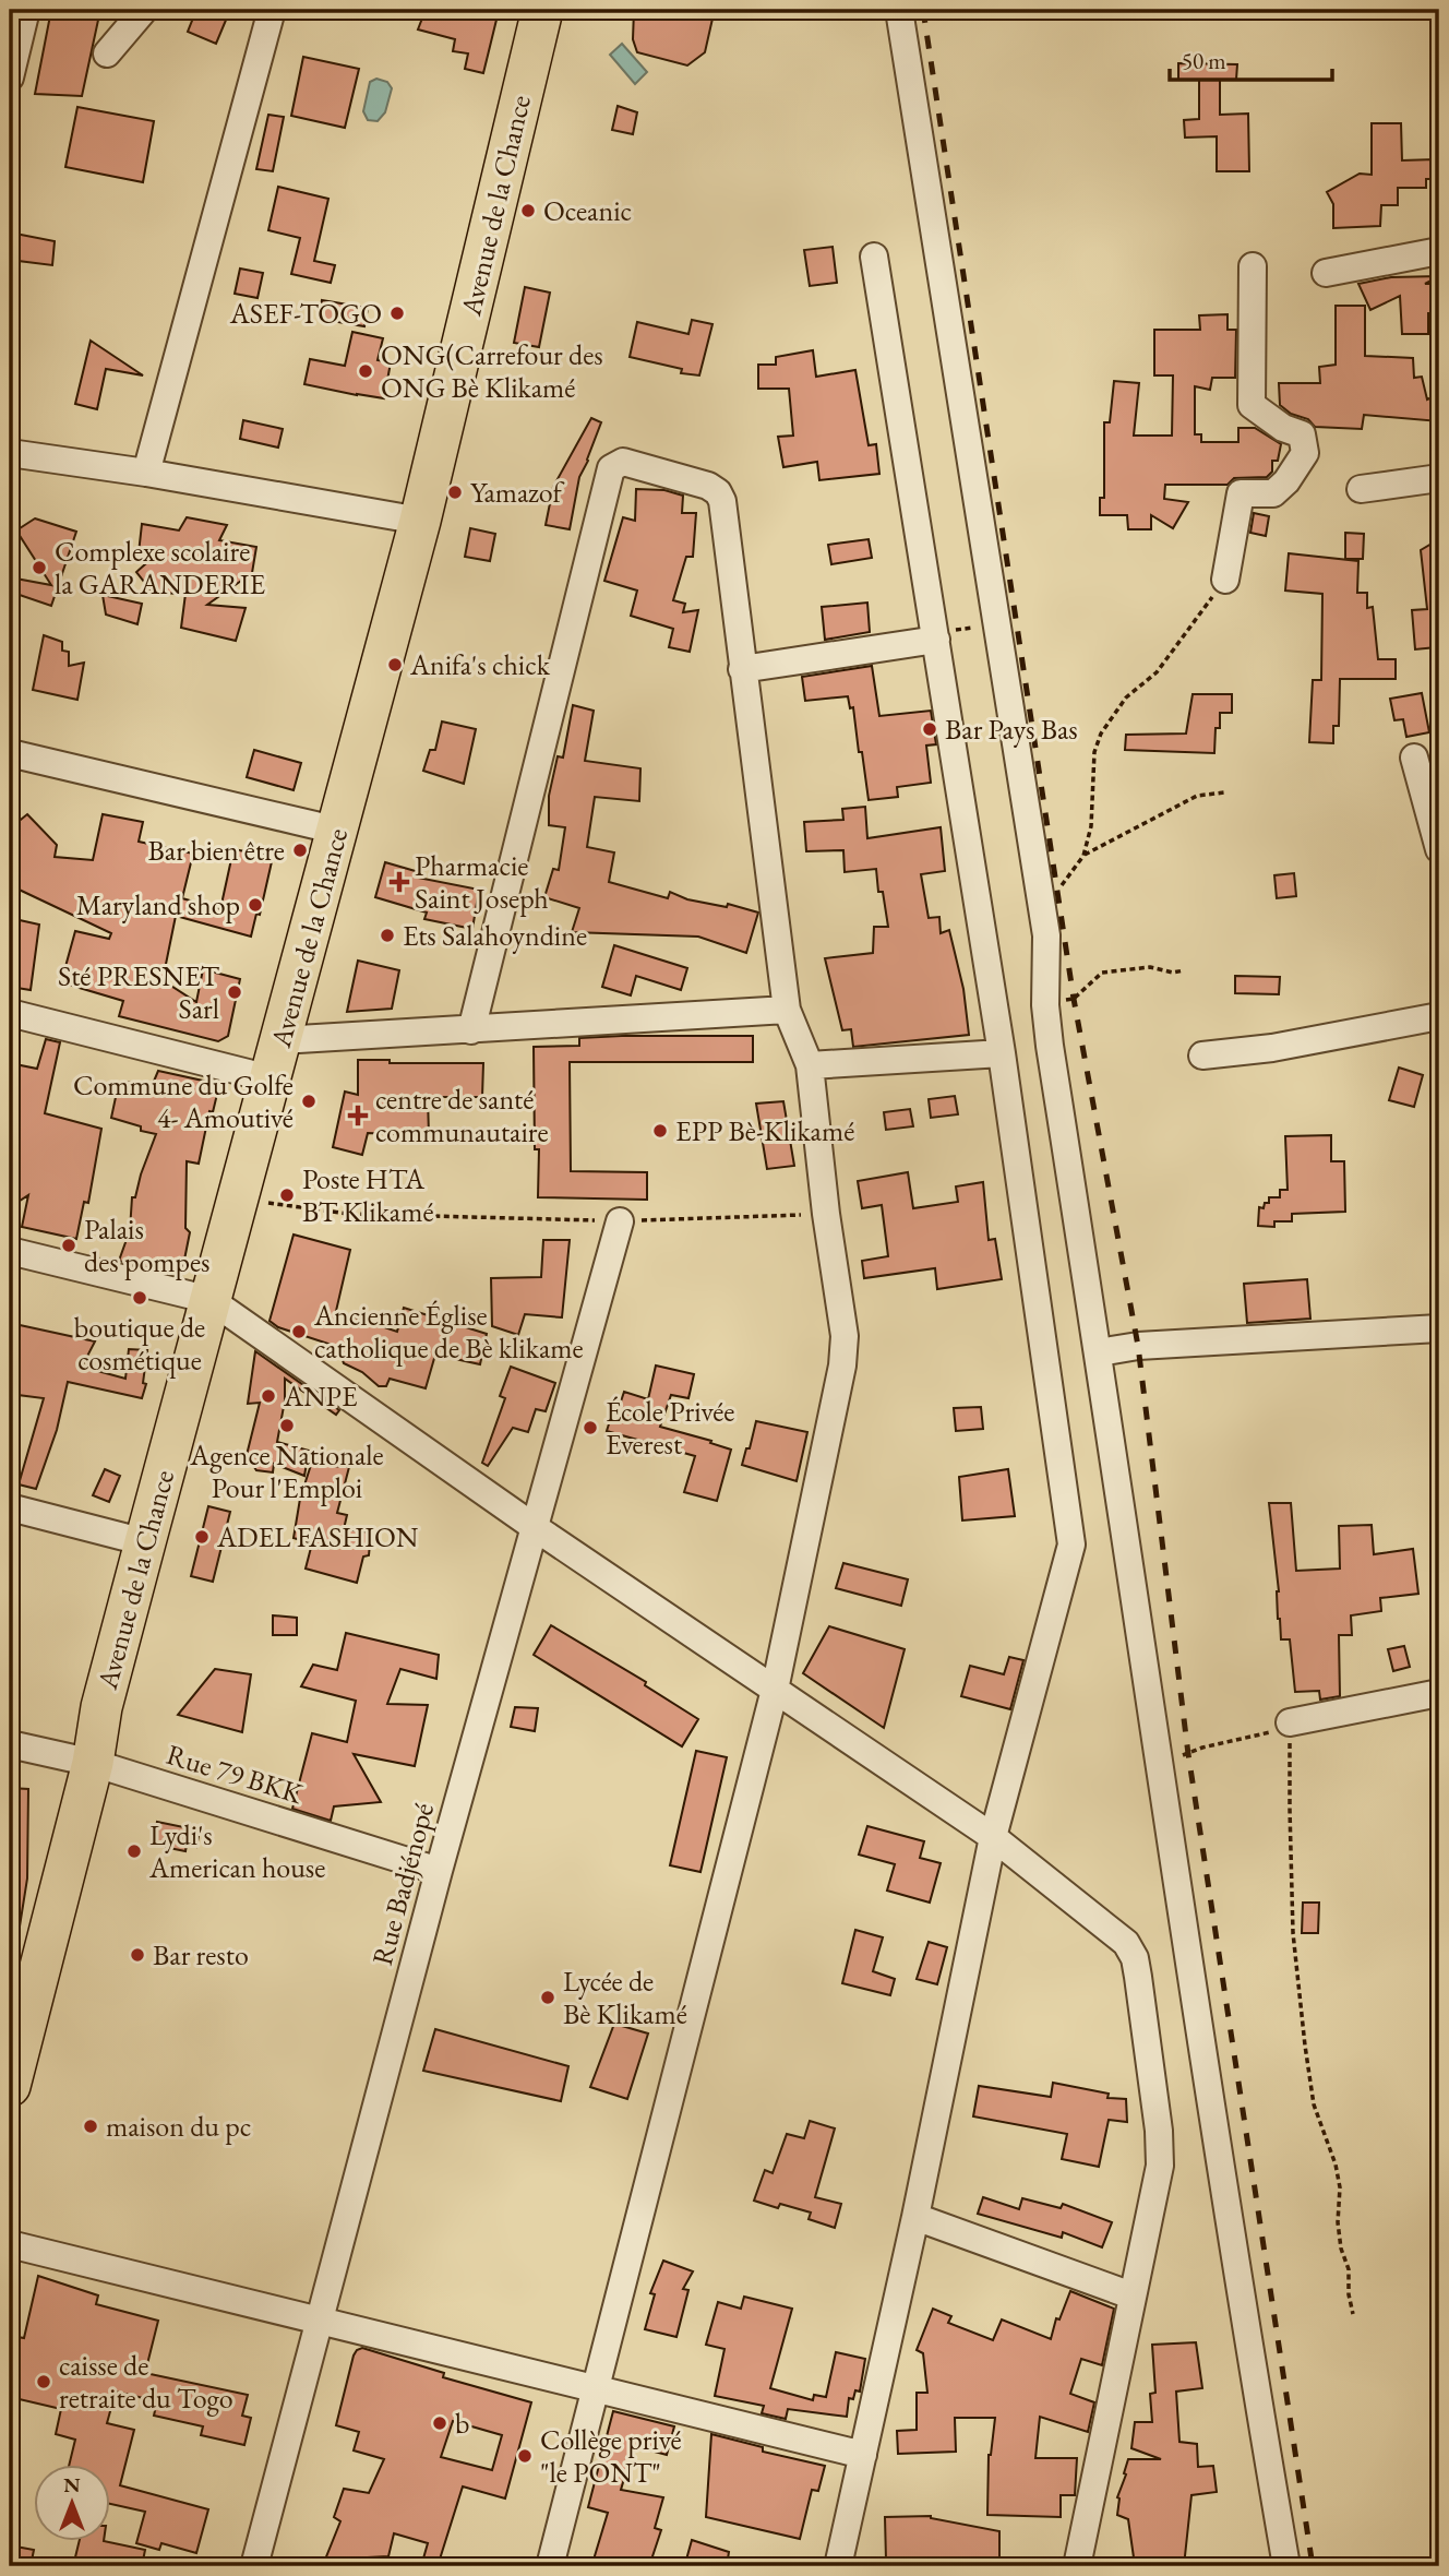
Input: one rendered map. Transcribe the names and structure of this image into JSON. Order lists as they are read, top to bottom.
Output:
{
  "streets": {
    "main road": ["Avenue de la Chance"],
    "street": ["Rue 79 BKK", "Rue Badjénopé"]
  },
  "crossings": [
    ["Avenue de la Chance", "Rue 79 BKK"],
    ["Rue 79 BKK", "Rue Badjénopé"]
  ],
  "places": {
    "other": [
      "Oceanic",
      "ASEF-TOGO",
      "ONG(Carrefour des ONG Bè Klikamé",
      "Yamazof",
      "Complexe scolaire la GARANDERIE",
      "Anifa's chick",
      "Bar Pays Bas",
      "Bar bien être",
      "Maryland shop",
      "Ets Salahoyndine",
      "Sté PRESNET Sarl",
      "Commune du Golfe 4- Amoutivé",
      "EPP Bè-Klikamé",
      "Poste HTA BT Klikamé",
      "Palais des pompes",
      "boutique de cosmétique",
      "Ancienne Église catholique de Bè klikame",
      "ANPE",
      "Agence Nationale Pour l'Emploi",
      "École Privée Everest",
      "ADEL FASHION",
      "Lydi's American house",
      "Bar resto",
      "Lycée de Bè Klikamé",
      "maison du pc",
      "caisse de retraite du Togo",
      "b",
      "Collège privé \"le PONT\""
    ],
    "health": ["Pharmacie Saint Joseph", "centre de santé communautaire"]
  },
  "scale_bar": "50 m",
  "north": "top"
}
